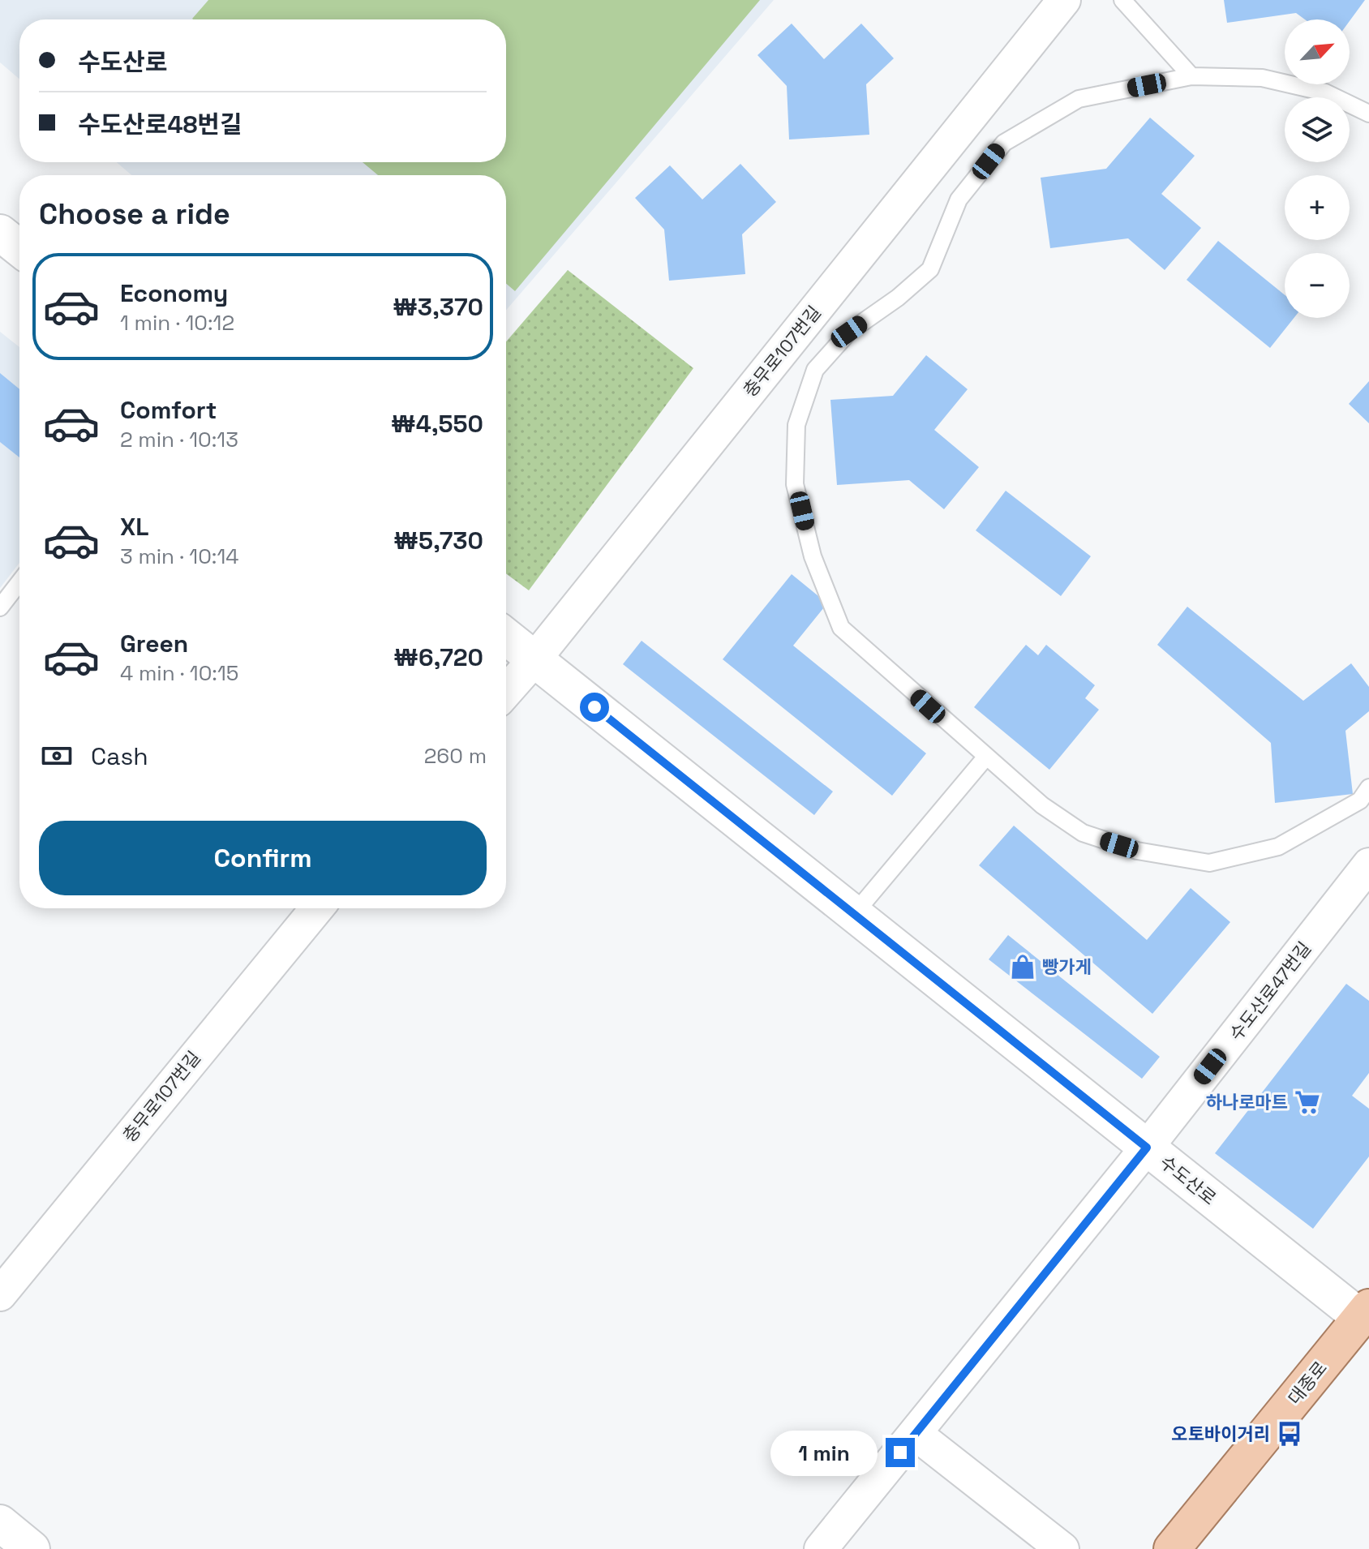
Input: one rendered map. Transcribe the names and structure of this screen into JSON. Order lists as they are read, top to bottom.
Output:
{
  "streets": {
    "main road": ["수도산로", "대종로"],
    "street": ["충무로107번길", "수도산로47번길"]
  },
  "crossings": [
    ["충무로107번길", "수도산로"],
    ["수도산로47번길", "수도산로"],
    ["수도산로", "대종로"]
  ],
  "places": {
    "shop": ["빵가게"],
    "supermarket": ["하나로마트"],
    "bus stop": ["오토바이거리"]
  },
  "north": "top right",
  "page": {
    "map_buttons": ["+", "−"],
    "banner": ["수도산로", "수도산로48번길"],
    "heading": "Choose a ride",
    "list": [
      {
        "name": "Economy",
        "note": "1 min · 10:12",
        "value": "₩3,370"
      },
      {
        "name": "Comfort",
        "note": "2 min · 10:13",
        "value": "₩4,550"
      },
      {
        "name": "XL",
        "note": "3 min · 10:14",
        "value": "₩5,730"
      },
      {
        "name": "Green",
        "note": "4 min · 10:15",
        "value": "₩6,720"
      }
    ],
    "pay": ["Cash", "260 m"],
    "buttons": "Confirm",
    "bubble": "1 min"
  }
}
